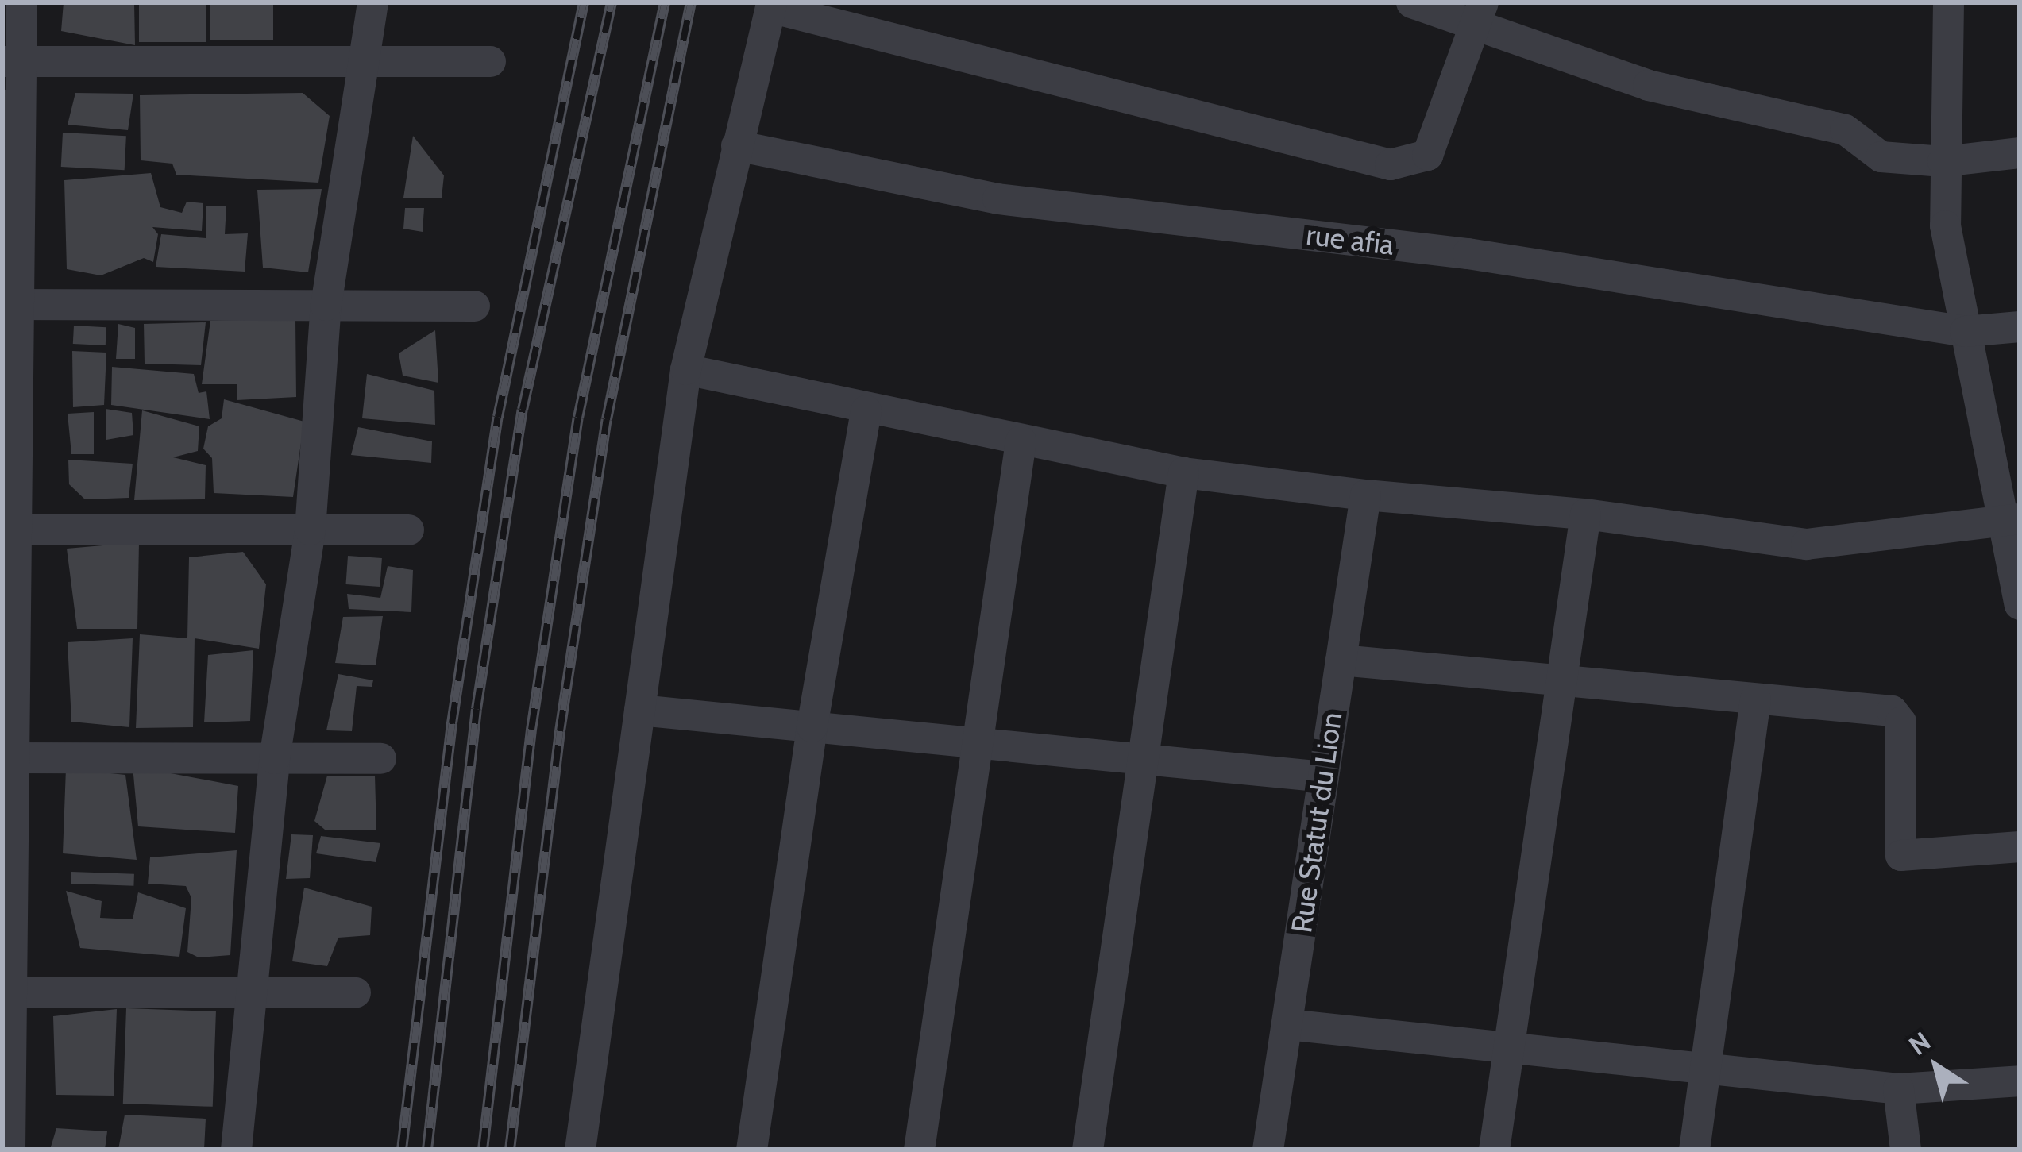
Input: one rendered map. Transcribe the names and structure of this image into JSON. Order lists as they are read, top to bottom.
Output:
{
  "streets": {
    "street": ["rue afia", "Rue Statut du Lion"]
  },
  "north": "top left"
}
